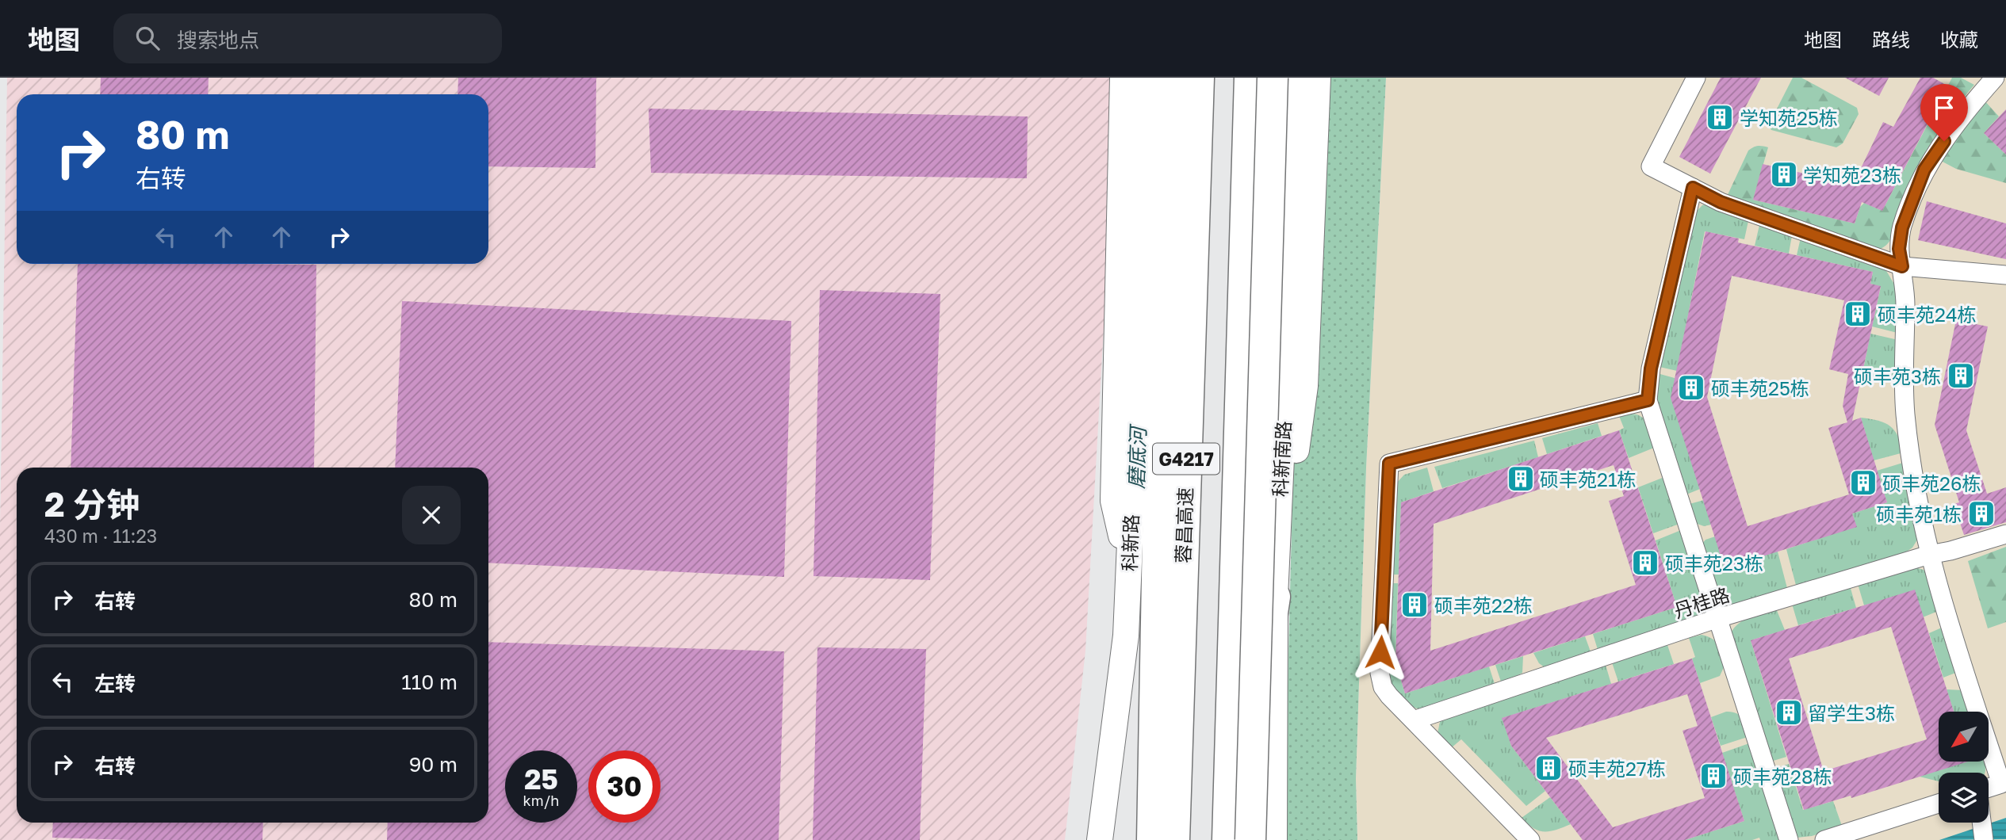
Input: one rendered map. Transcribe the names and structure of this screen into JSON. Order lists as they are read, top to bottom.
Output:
{
  "streets": {
    "highway": ["G4217", "蓉昌高速"],
    "main road": ["科新南路", "科新路"],
    "street": ["丹桂路"]
  },
  "water": ["磨底河"],
  "places": {
    "building": [
      "学知苑25栋",
      "学知苑23栋",
      "硕丰苑24栋",
      "硕丰苑3栋",
      "硕丰苑25栋",
      "硕丰苑21栋",
      "硕丰苑26栋",
      "硕丰苑1栋",
      "硕丰苑23栋",
      "硕丰苑22栋",
      "留学生3栋",
      "硕丰苑27栋",
      "硕丰苑28栋"
    ]
  },
  "north": "bottom left",
  "page": {
    "header": "地图",
    "search": "搜索地点",
    "nav": ["地图", "路线", "收藏"],
    "turn": ["80 m", "右转"],
    "heading": ["2 分钟", "430 m · 11:23"],
    "list": [
      {
        "name": "右转",
        "value": "80 m"
      },
      {
        "name": "左转",
        "value": "110 m"
      },
      {
        "name": "右转",
        "value": "90 m"
      }
    ],
    "speed": "25 km/h",
    "limit": "30"
  }
}
